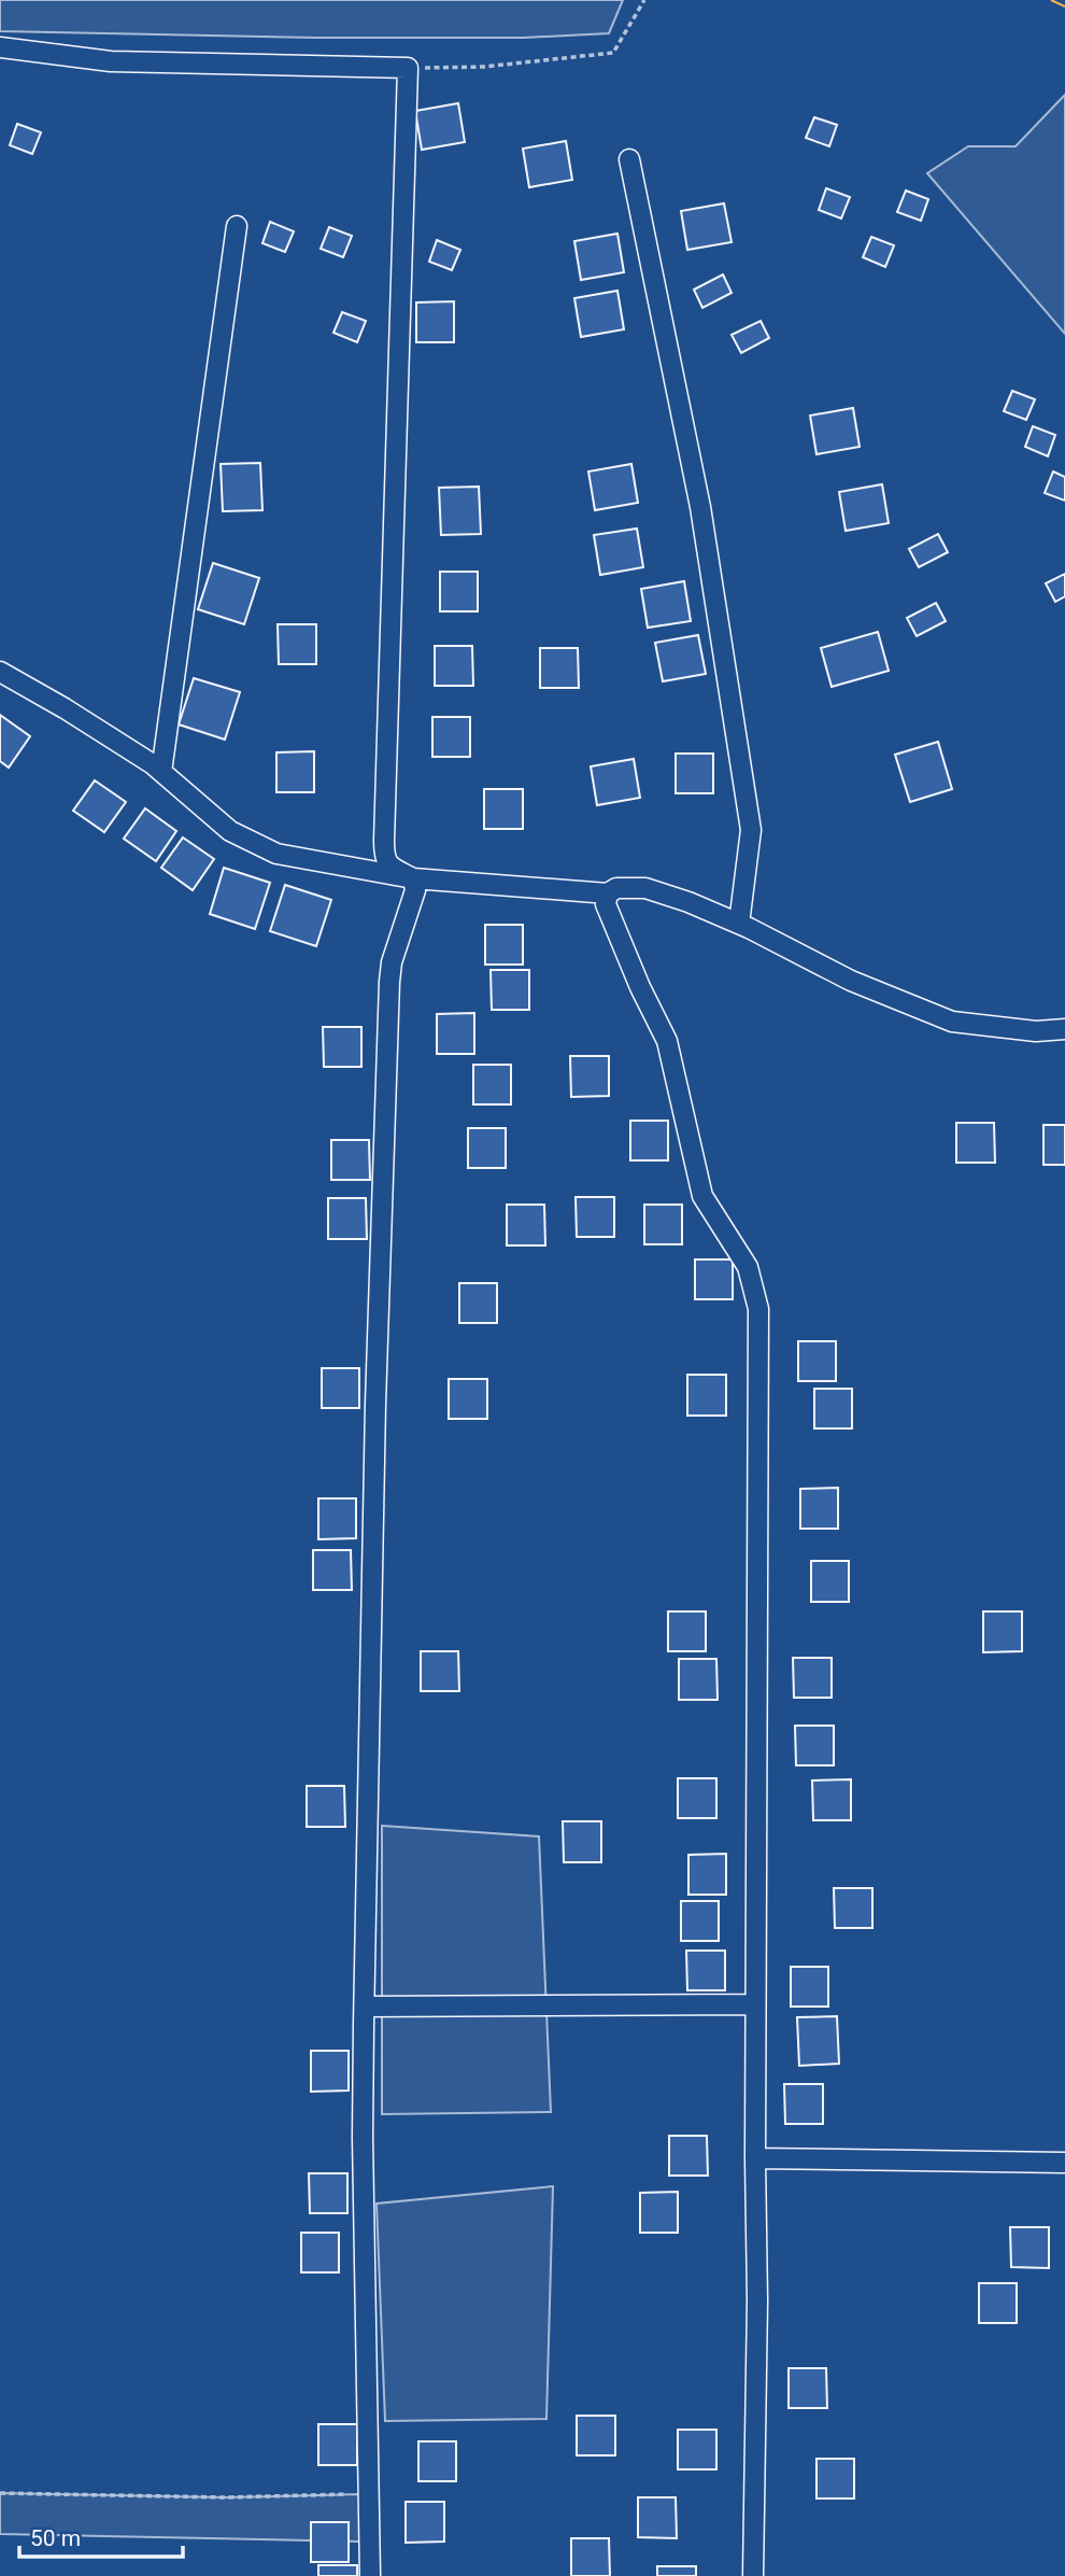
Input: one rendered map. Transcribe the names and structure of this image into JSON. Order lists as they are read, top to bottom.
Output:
{
  "scale_bar": "50 m"
}
